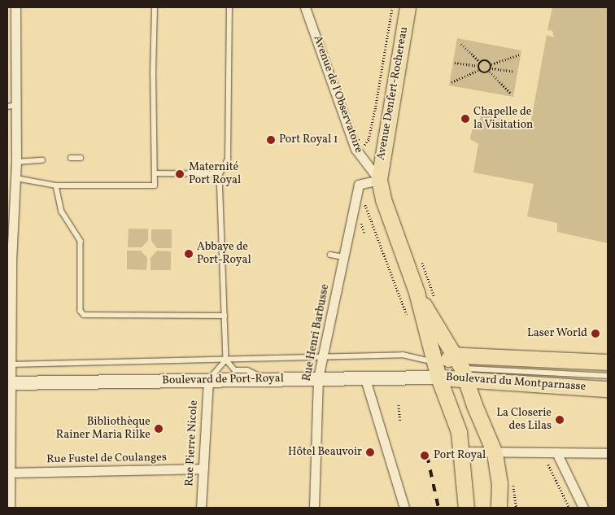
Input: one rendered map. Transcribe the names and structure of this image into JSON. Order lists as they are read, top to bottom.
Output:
{
  "streets": {
    "main road": [
      "Avenue Denfert-Rochereau",
      "Avenue de l'Observatoire",
      "Boulevard de Port-Royal",
      "Boulevard du Montparnasse"
    ],
    "street": ["Rue Henri Barbusse", "Rue Pierre Nicole", "Rue Fustel de Coulanges"]
  },
  "crossings": [
    ["Avenue Denfert-Rochereau", "Avenue de l'Observatoire"],
    ["Avenue Denfert-Rochereau", "Rue Henri Barbusse"],
    ["Avenue de l'Observatoire", "Rue Henri Barbusse"],
    ["Avenue de l'Observatoire", "Boulevard de Port-Royal"],
    ["Avenue de l'Observatoire", "Boulevard du Montparnasse"],
    ["Rue Henri Barbusse", "Boulevard de Port-Royal"],
    ["Boulevard de Port-Royal", "Boulevard du Montparnasse"],
    ["Boulevard de Port-Royal", "Rue Pierre Nicole"],
    ["Rue Pierre Nicole", "Rue Fustel de Coulanges"]
  ],
  "places": [
    "Chapelle de la Visitation",
    "Port Royal 1",
    "Maternité Port Royal",
    "Abbaye de Port-Royal",
    "Laser World",
    "La Closerie des Lilas",
    "Bibliothèque Rainer Maria Rilke",
    "Hôtel Beauvoir",
    "Port Royal"
  ]
}
